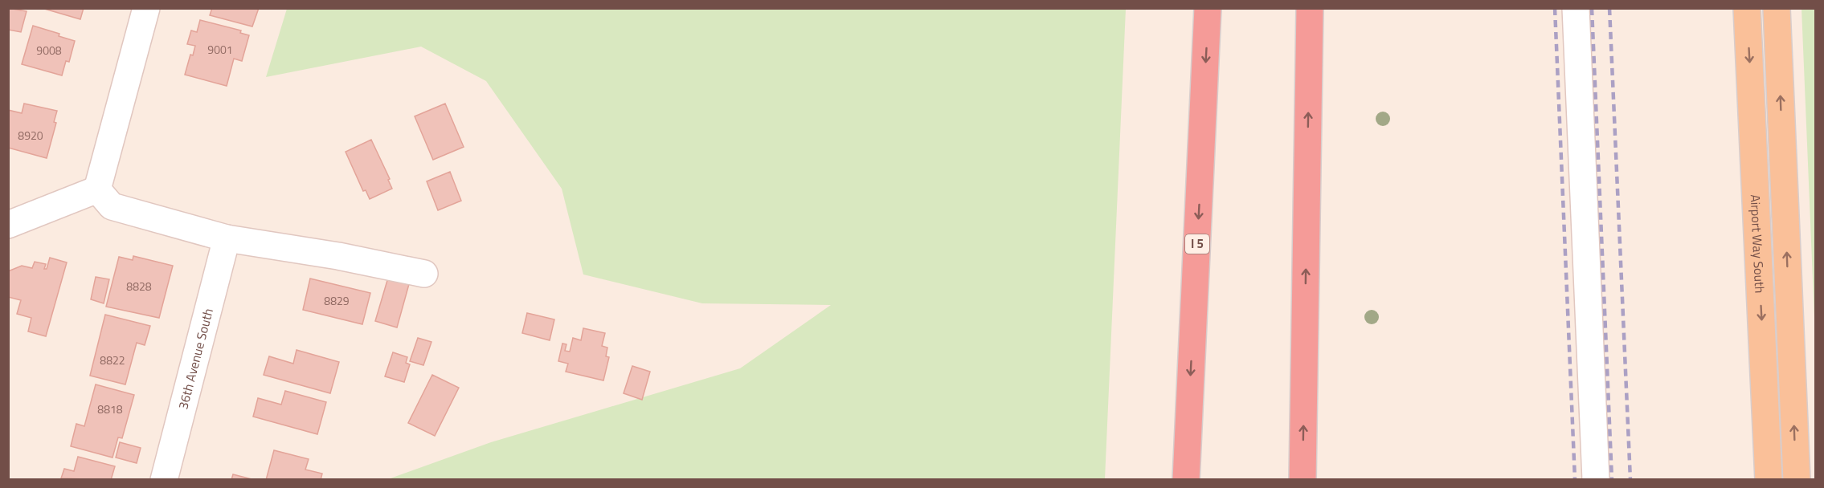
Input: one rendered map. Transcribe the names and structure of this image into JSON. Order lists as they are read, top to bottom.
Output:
{
  "streets": {
    "highway": ["I 5"],
    "main road": ["Airport Way South"],
    "street": ["36th Avenue South"]
  },
  "house_numbers": [
    "9001",
    "9008",
    "8920",
    "8828",
    "8829",
    "8822",
    "8818"
  ]
}
